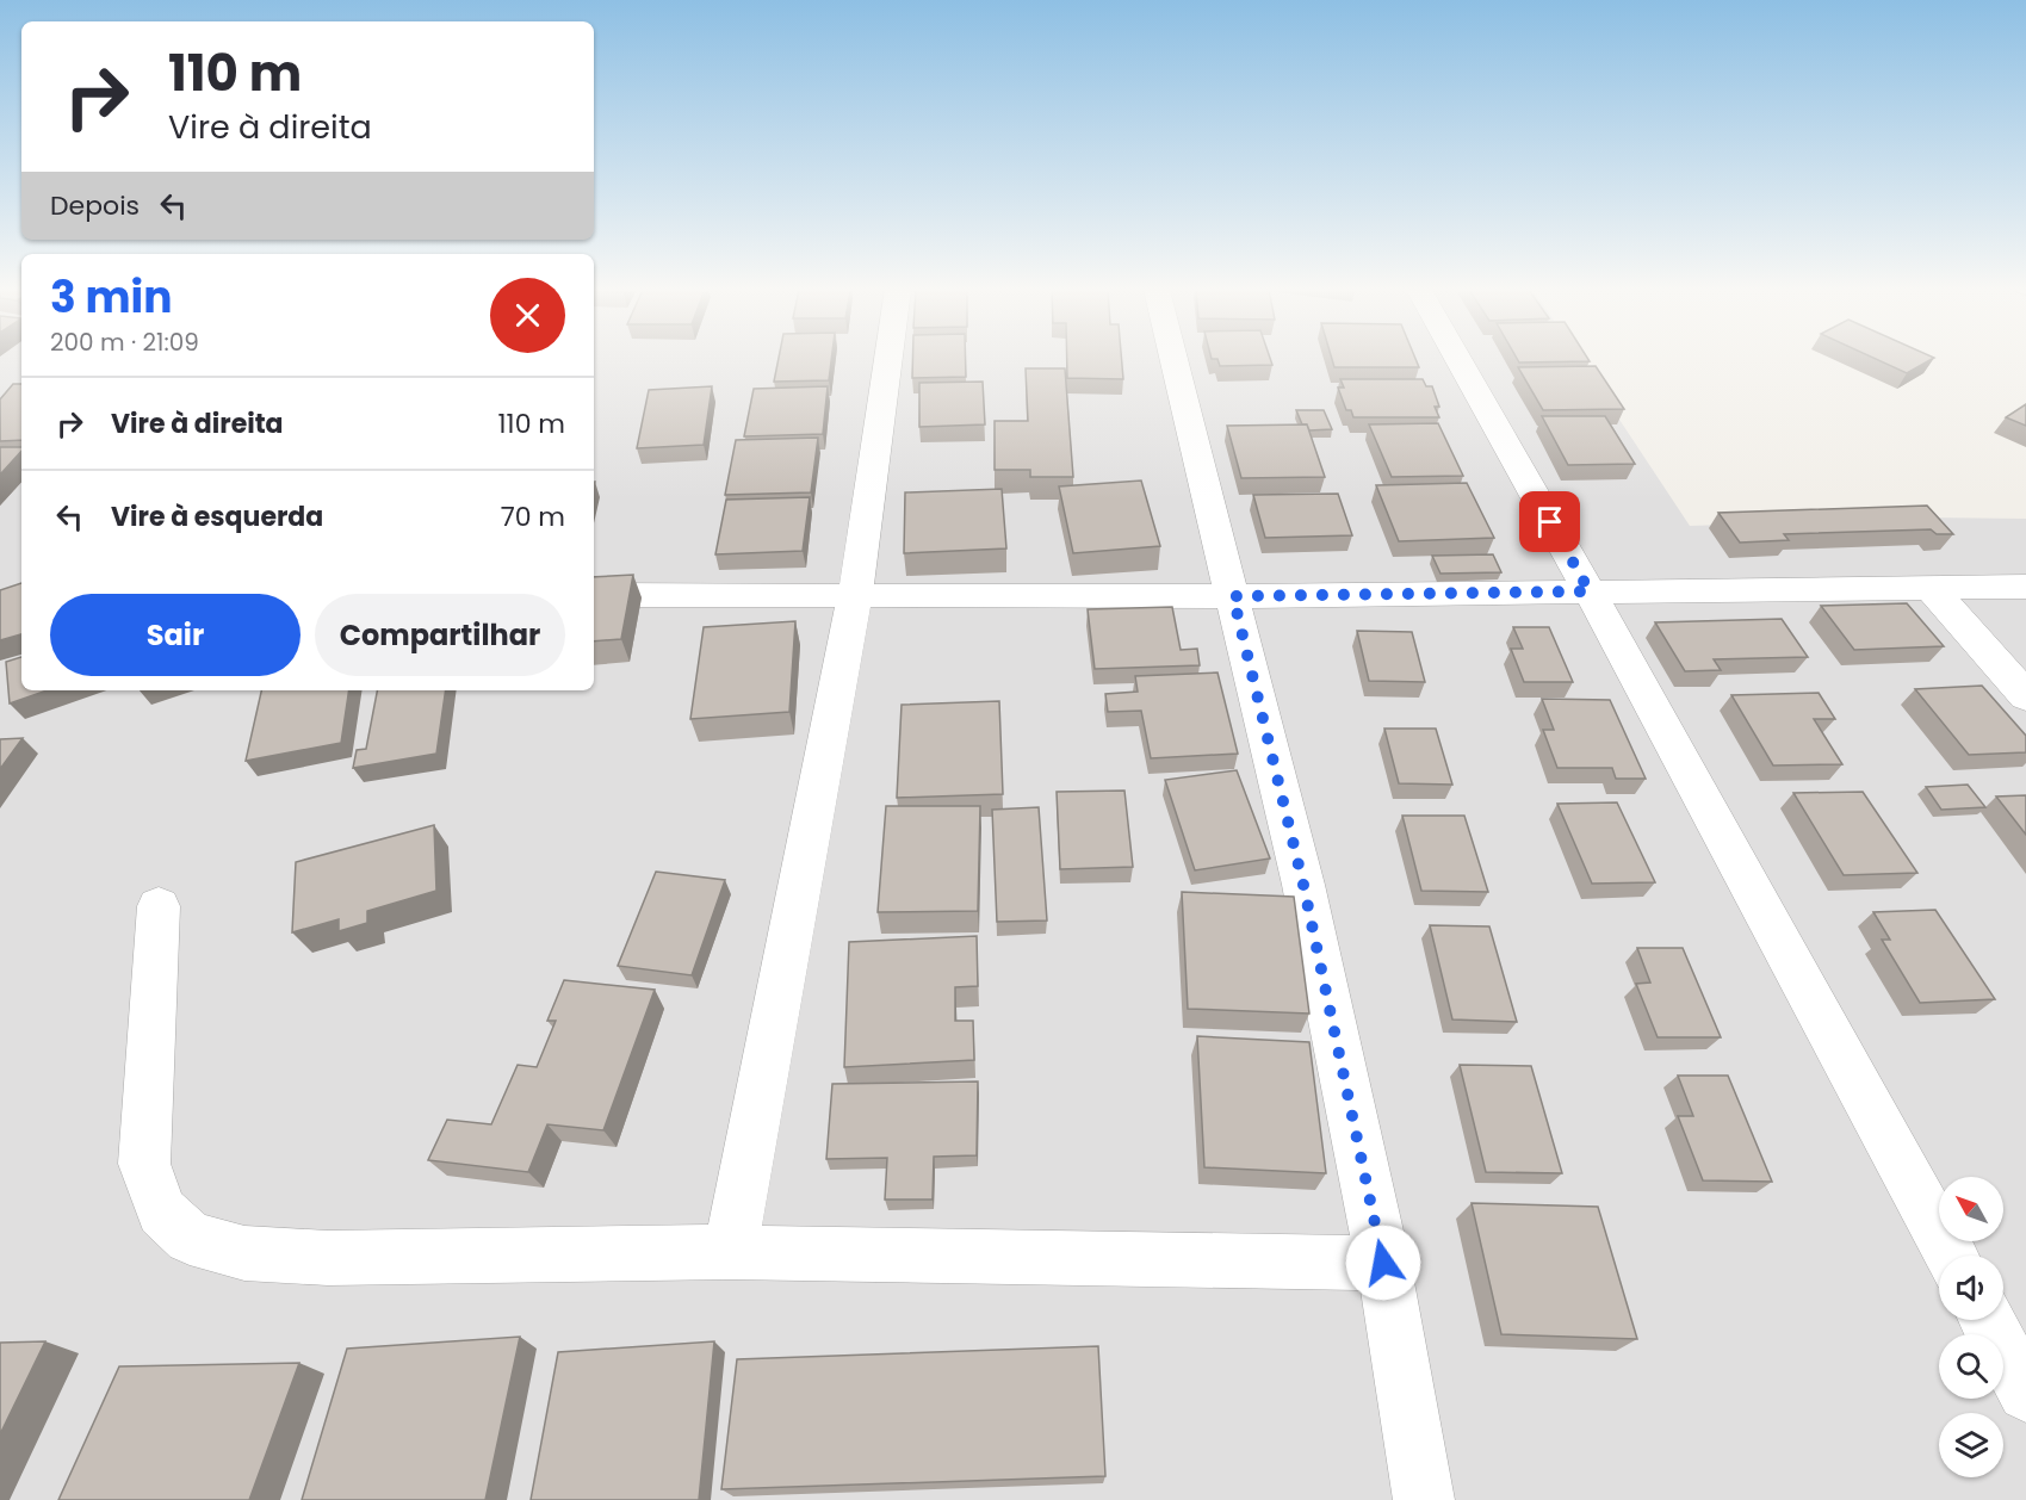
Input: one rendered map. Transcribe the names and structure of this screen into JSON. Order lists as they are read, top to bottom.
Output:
{
  "north": "top left",
  "page": {
    "turn": ["110 m", "Vire à direita"],
    "then": "Depois",
    "heading": ["3 min", "200 m · 21:09"],
    "list": [
      {
        "name": "Vire à direita",
        "value": "110 m"
      },
      {
        "name": "Vire à esquerda",
        "value": "70 m"
      }
    ],
    "buttons": ["Sair", "Compartilhar"]
  }
}
